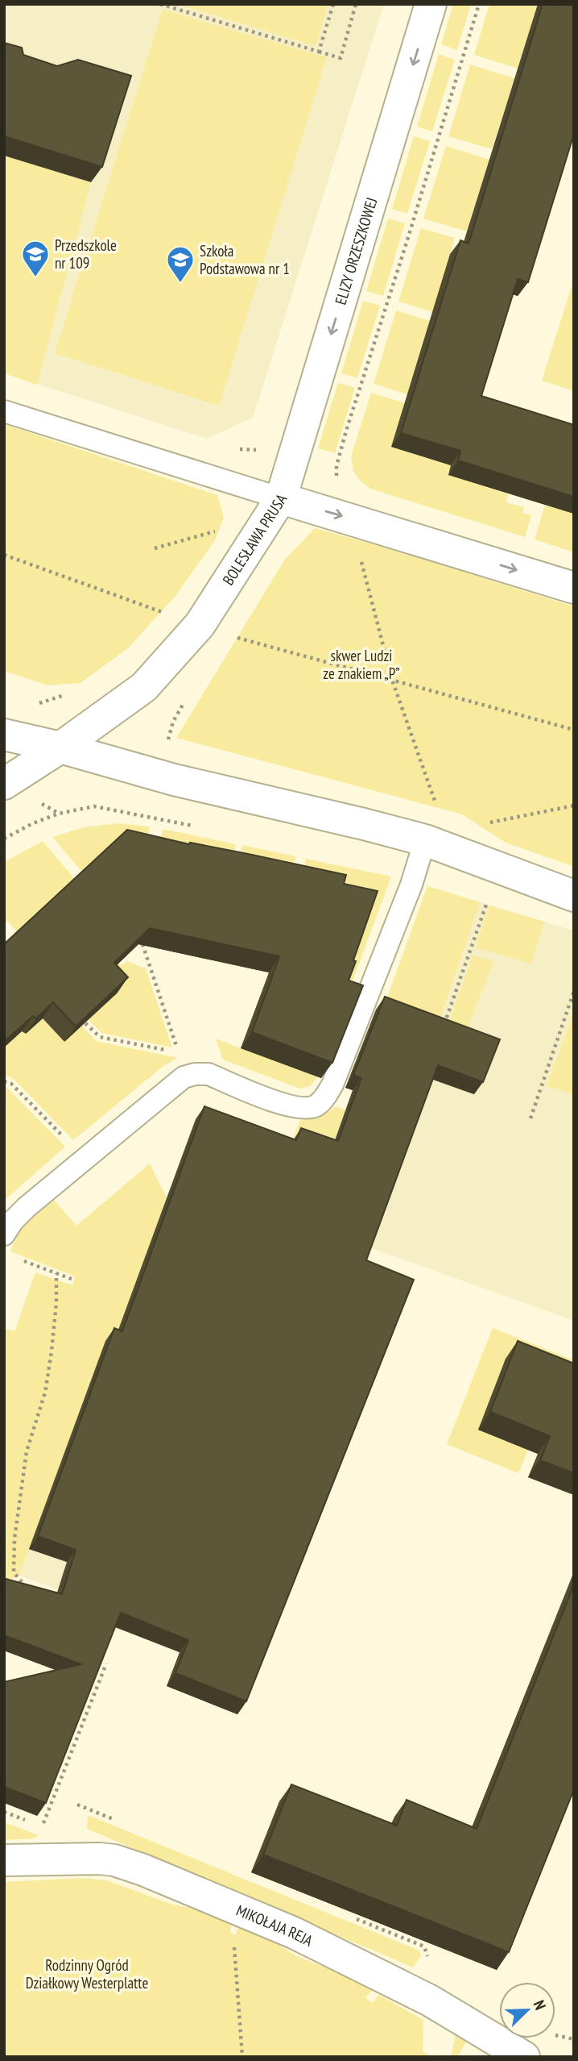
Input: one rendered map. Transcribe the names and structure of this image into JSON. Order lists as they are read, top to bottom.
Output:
{
  "streets": {
    "street": ["ELIZY ORZESZKOWEJ", "BOLESŁAWA PRUSA", "MIKOŁAJA REJA"]
  },
  "crossings": [
    ["ELIZY ORZESZKOWEJ", "BOLESŁAWA PRUSA"]
  ],
  "one_way": ["ELIZY ORZESZKOWEJ", "BOLESŁAWA PRUSA"],
  "parks": ["skwer Ludzi ze znakiem „P”", "Rodzinny Ogród Działkowy Westerplatte"],
  "places": {
    "school or university": ["Przedszkole nr 109", "Szkoła Podstawowa nr 1"]
  },
  "north": "top right"
}
